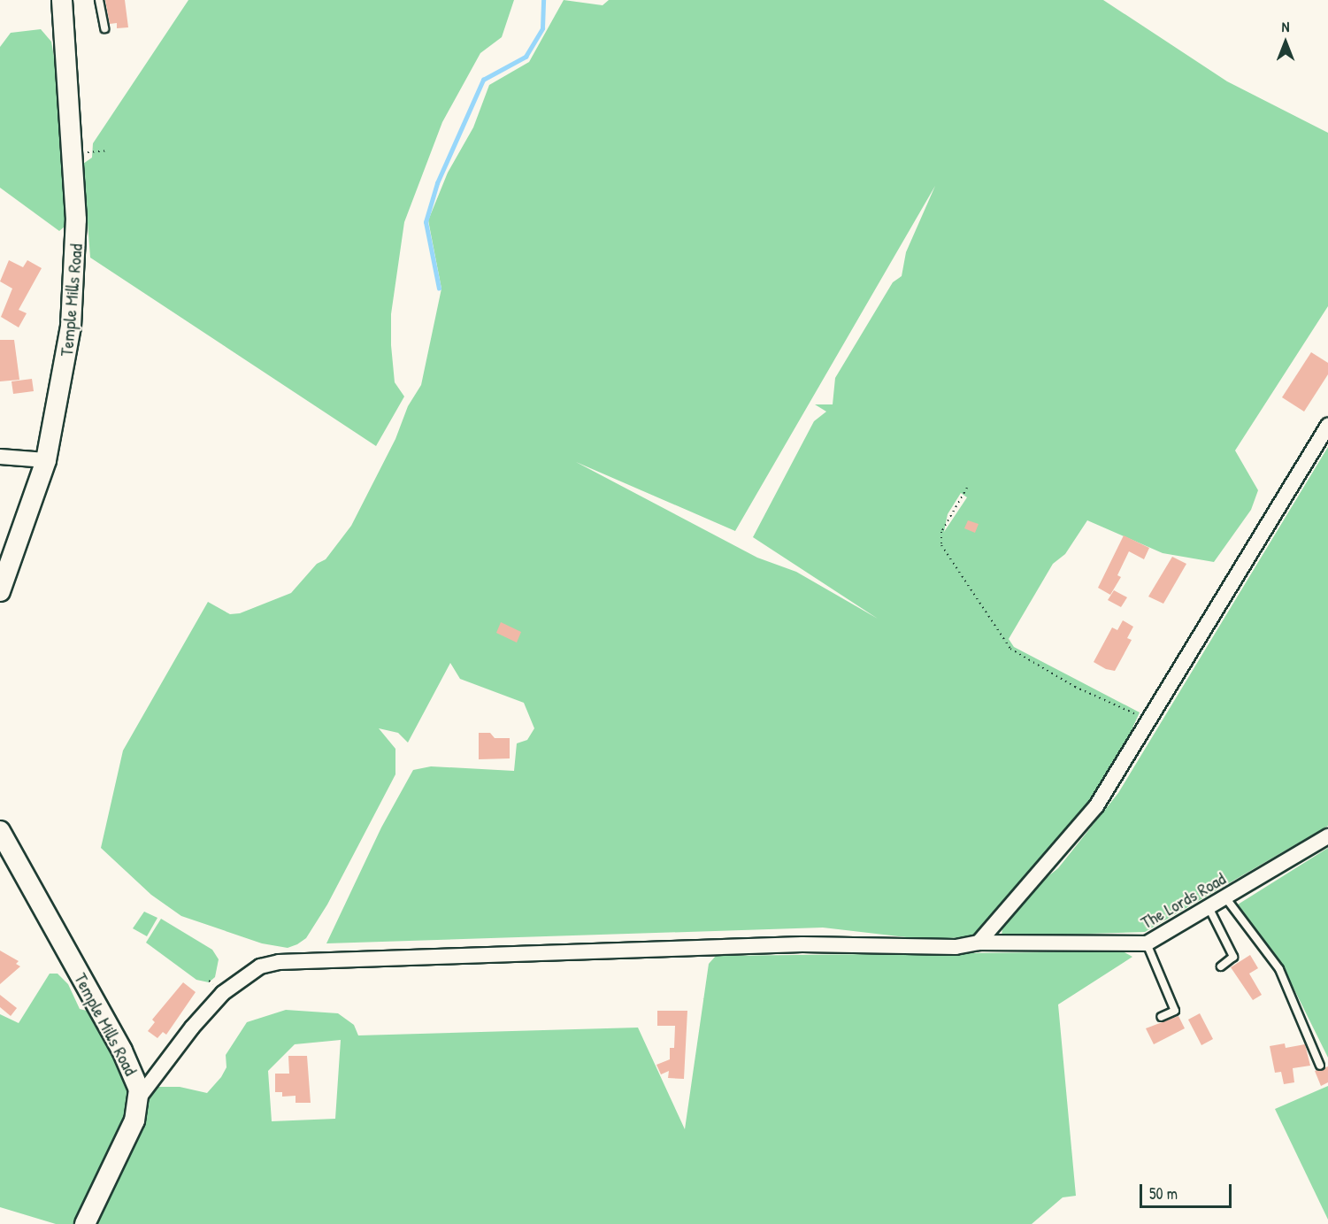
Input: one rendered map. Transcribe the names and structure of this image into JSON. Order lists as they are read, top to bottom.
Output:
{
  "streets": {
    "street": ["Temple Mills Road", "The Lords Road"]
  },
  "crossings": [
    ["Temple Mills Road", "The Lords Road"]
  ],
  "scale_bar": "50 m",
  "north": "top"
}
